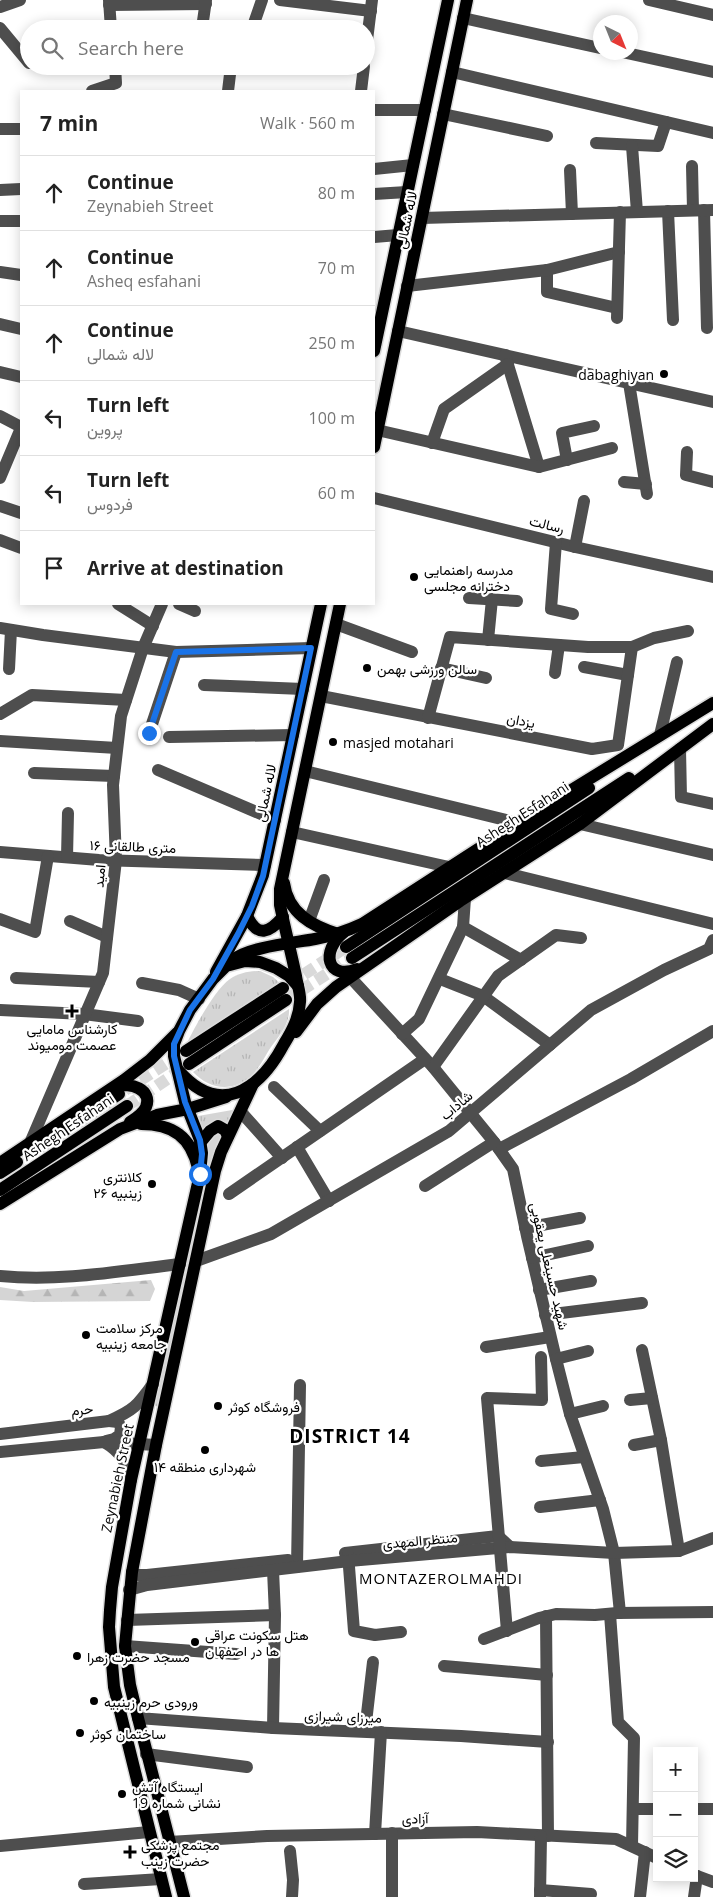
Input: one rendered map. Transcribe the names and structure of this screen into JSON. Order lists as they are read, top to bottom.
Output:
{
  "streets": {
    "main road": ["لاله شمالی", "Ashegh Esfahani", "Zeynabieh Street"],
    "street": [
      "رسالت",
      "یزدان",
      "۱۶ متری طالقانی",
      "امید",
      "شاداب",
      "شهید حسینعلی یعقوبی",
      "حرم",
      "منتظر المهدی",
      "میرزای شیرازی",
      "آزادی"
    ]
  },
  "crossings": [
    ["لاله شمالی", "۱۶ متری طالقانی"],
    ["لاله شمالی", "Zeynabieh Street"],
    ["۱۶ متری طالقانی", "امید"],
    ["شاداب", "شهید حسینعلی یعقوبی"],
    ["شهید حسینعلی یعقوبی", "منتظر المهدی"],
    ["شهید حسینعلی یعقوبی", "آزادی"],
    ["حرم", "Zeynabieh Street"]
  ],
  "districts": ["DISTRICT 14", "MONTAZEROLMAHDI"],
  "places": {
    "other": [
      "dabaghiyan",
      "مدرسه راهنمایی دخترانه مجلسی",
      "سالن ورزشی بهمن",
      "masjed motahari",
      "کلانتری ۲۶ زینبیه",
      "مرکز سلامت جامعه زینبیه",
      "فروشگاه کوثر",
      "شهرداری منطقه ۱۴",
      "هتل سکونت عراقی ها در اصفهان",
      "مسجد حضرت زهرا",
      "ورودی حرم زینبیه",
      "ساختمان کوثر",
      "ایستگاه آتش نشانی شماره 19"
    ],
    "health": ["کارشناس مامایی عصمت مومیوند", "مجتمع پزشکی حضرت زینب"]
  },
  "north": "bottom right",
  "page": {
    "search": "Search here",
    "heading": ["7 min", "Walk · 560 m"],
    "list": [
      ["Continue", "Zeynabieh Street", "80 m"],
      ["Continue", "Asheq esfahani", "70 m"],
      ["Continue", "لاله شمالی", "250 m"],
      ["Turn left", "پروین", "100 m"],
      ["Turn left", "فردوس", "60 m"],
      "Arrive at destination"
    ],
    "map_buttons": ["+", "−"]
  }
}
